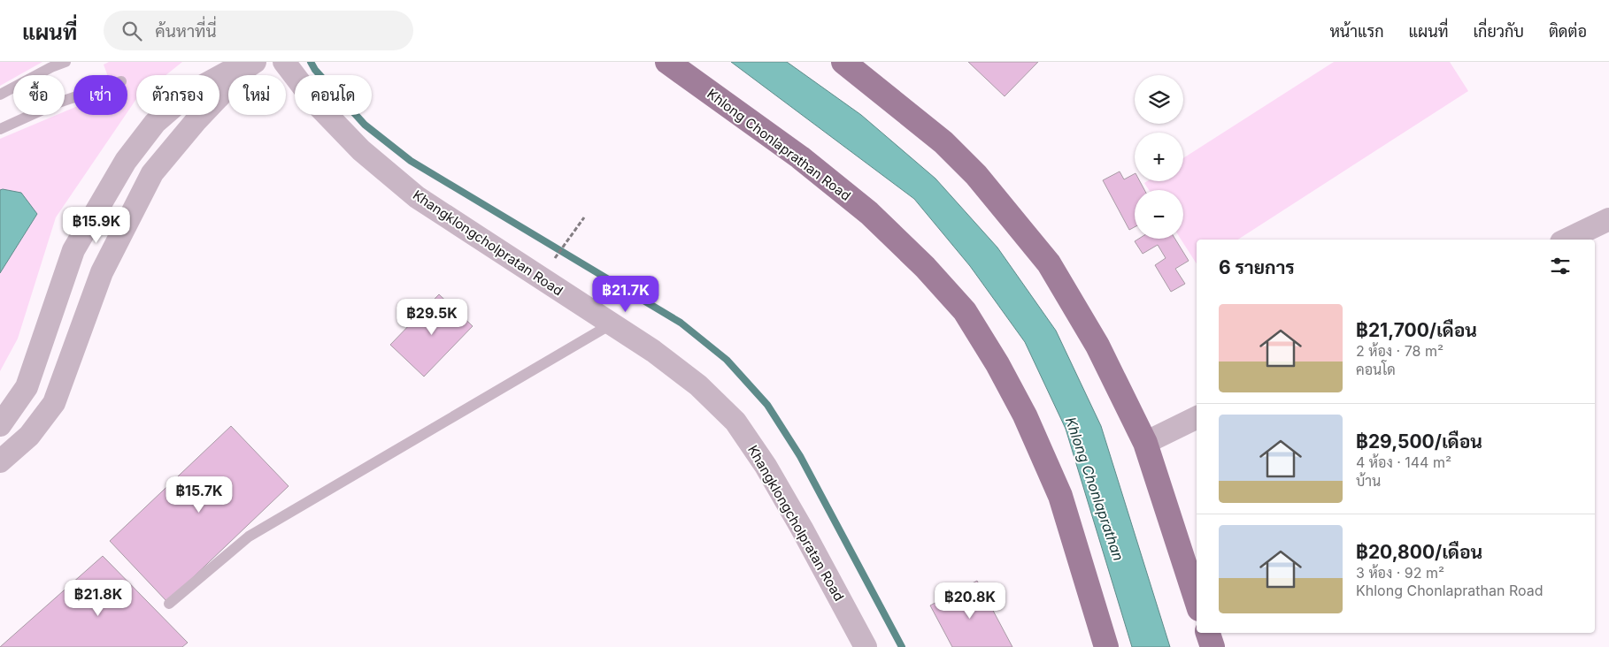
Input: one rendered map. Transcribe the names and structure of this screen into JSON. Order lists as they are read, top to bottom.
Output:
{
  "streets": {
    "main road": ["Khlong Chonlaprathan Road"],
    "street": ["Khangklongcholpratan Road"]
  },
  "water": ["Khlong Chonlaprathan"],
  "page": {
    "header": "แผนที่",
    "search": "ค้นหาที่นี่",
    "nav": [
      "หน้าแรก",
      "แผนที่",
      "เกี่ยวกับ",
      "ติดต่อ"
    ],
    "map_buttons": ["+", "−"],
    "chip": [
      "ซื้อ",
      "เช่า",
      "ตัวกรอง",
      "ใหม่",
      "คอนโด"
    ],
    "price": [
      "฿15.9K",
      "฿21.7K",
      "฿29.5K",
      "฿15.7K",
      "฿21.8K",
      "฿20.8K"
    ],
    "heading": "6 รายการ",
    "list": [
      {
        "name": "฿21,700/เดือน",
        "note": "2 ห้อง · 78 m² · คอนโด"
      },
      {
        "name": "฿29,500/เดือน",
        "note": "4 ห้อง · 144 m² · บ้าน"
      },
      {
        "name": "฿20,800/เดือน",
        "note": "3 ห้อง · 92 m² · Khlong Chonlaprathan Road"
      }
    ]
  }
}
